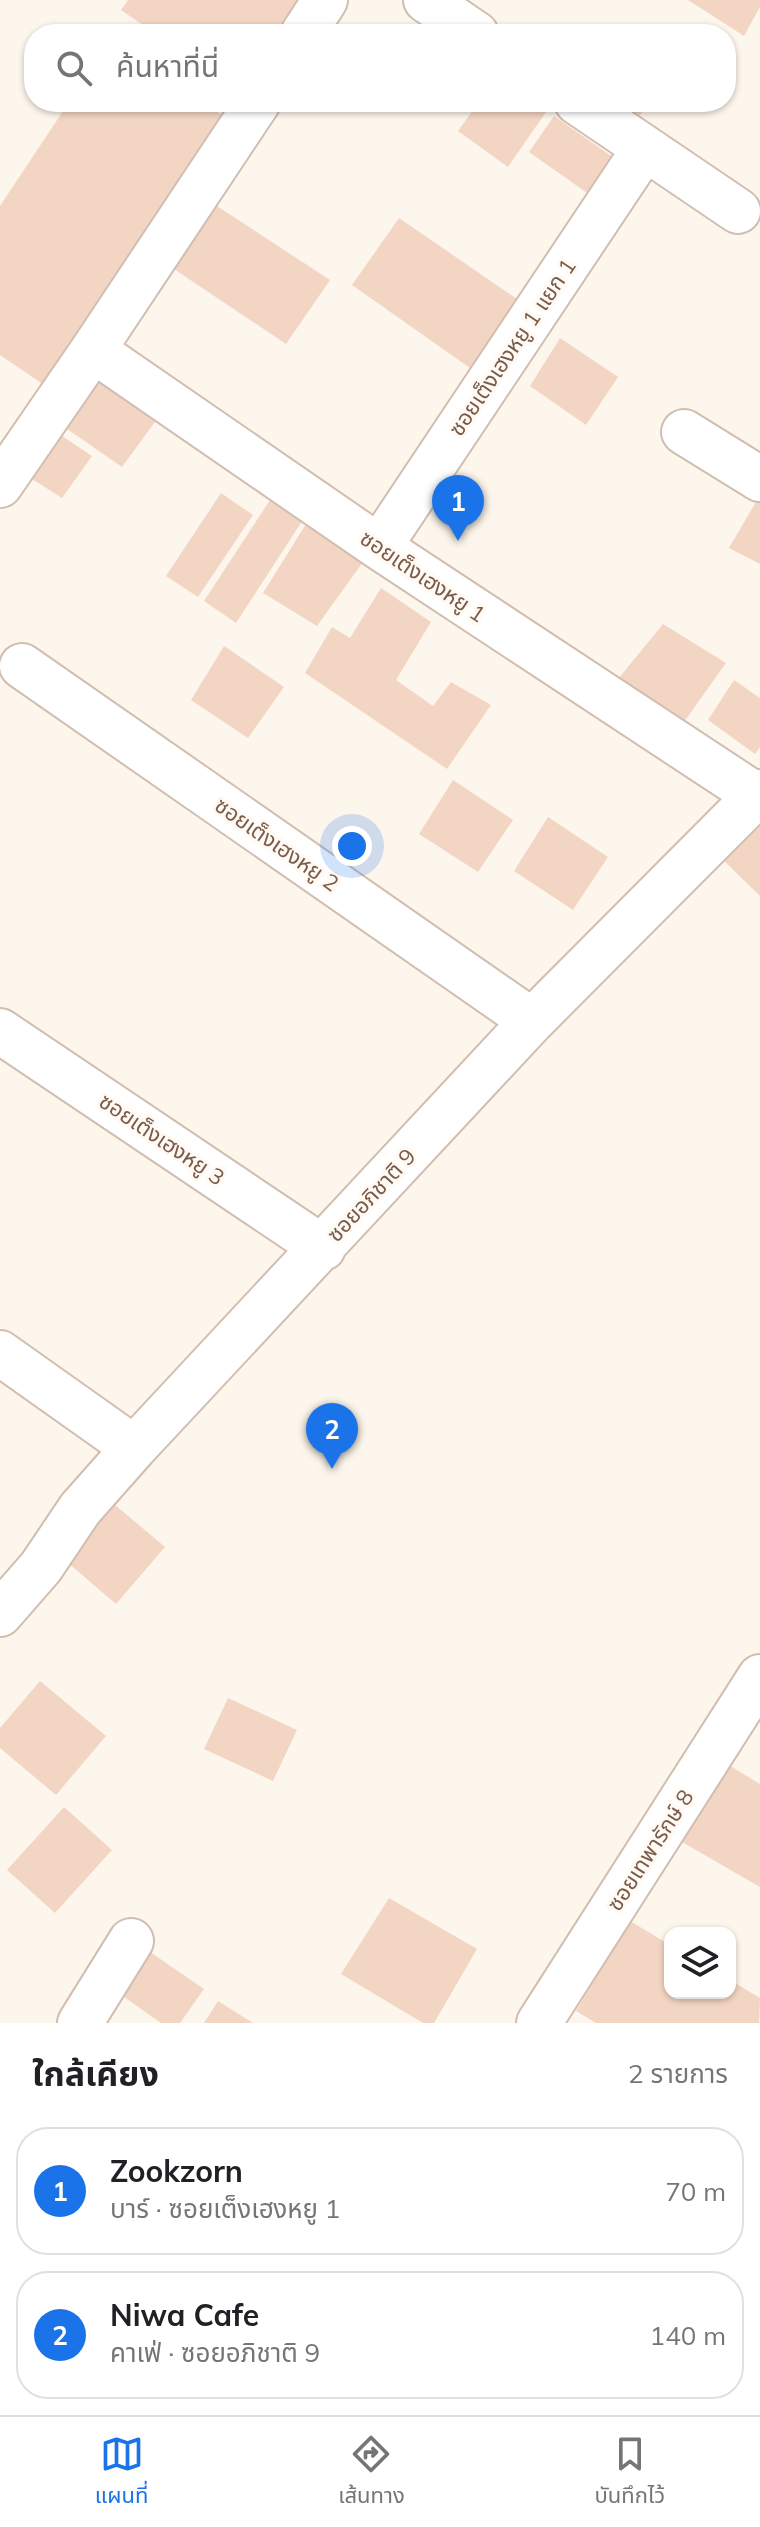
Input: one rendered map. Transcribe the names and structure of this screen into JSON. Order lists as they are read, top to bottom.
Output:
{
  "streets": {
    "street": [
      "ซอยเต็งเฮงหยู 1 แยก 1",
      "ซอยเต็งเฮงหยู 1",
      "ซอยเต็งเฮงหยู 2",
      "ซอยเต็งเฮงหยู 3",
      "ซอยอภิชาติ 9",
      "ซอยเทพารักษ์ 8"
    ]
  },
  "crossings": [
    ["ซอยเต็งเฮงหยู 1 แยก 1", "ซอยเต็งเฮงหยู 1"],
    ["ซอยเต็งเฮงหยู 1", "ซอยอภิชาติ 9"],
    ["ซอยเต็งเฮงหยู 2", "ซอยอภิชาติ 9"],
    ["ซอยเต็งเฮงหยู 3", "ซอยอภิชาติ 9"]
  ],
  "page": {
    "search": "ค้นหาที่นี่",
    "pins": ["1", "2"],
    "heading": ["ใกล้เคียง", "2 รายการ"],
    "list": [
      {
        "mark": "1",
        "name": "Zookzorn",
        "note": "บาร์ · ซอยเต็งเฮงหยู 1",
        "value": "70 m"
      },
      {
        "mark": "2",
        "name": "Niwa Cafe",
        "note": "คาเฟ่ · ซอยอภิชาติ 9",
        "value": "140 m"
      }
    ],
    "nav": ["แผนที่", "เส้นทาง", "บันทึกไว้"]
  }
}
